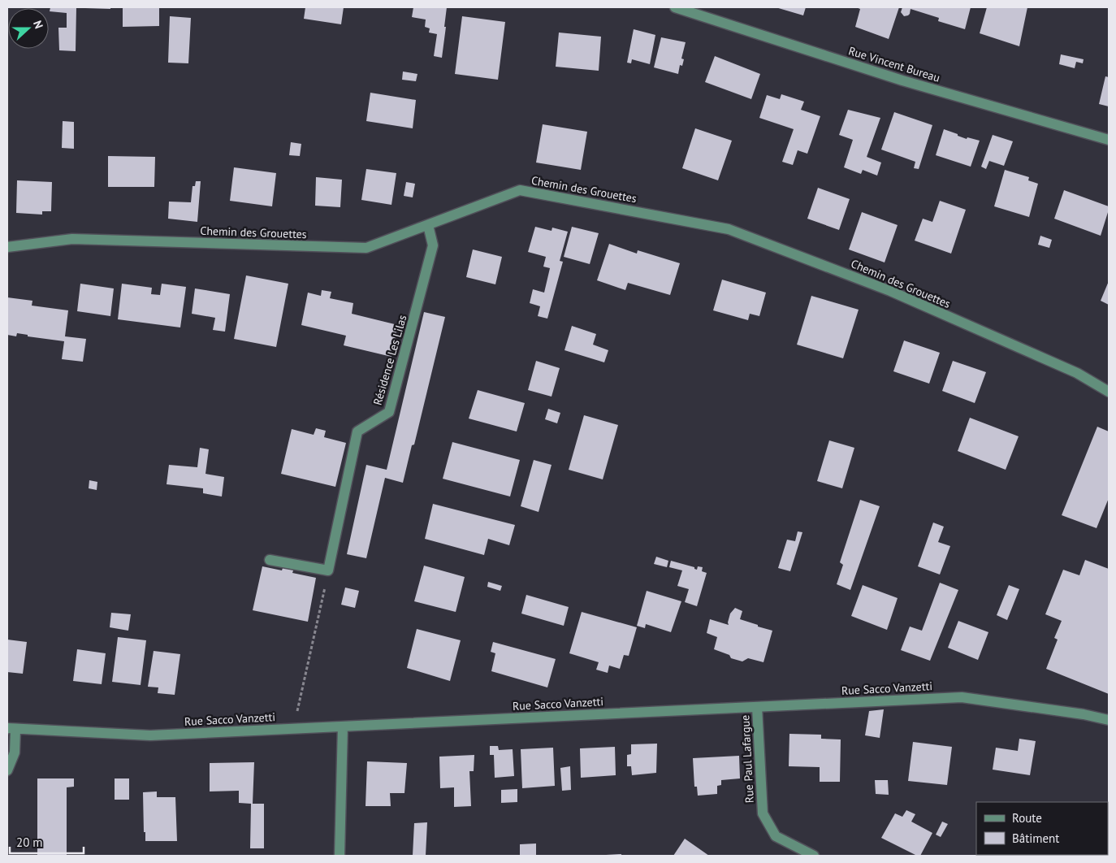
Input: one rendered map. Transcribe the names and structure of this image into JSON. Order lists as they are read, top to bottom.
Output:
{
  "streets": {
    "street": [
      "Rue Vincent Bureau",
      "Chemin des Grouettes",
      "Résidence Les Lilas",
      "Rue Sacco Vanzetti",
      "Rue Paul Lafargue"
    ]
  },
  "crossings": [
    ["Chemin des Grouettes", "Résidence Les Lilas"],
    ["Rue Sacco Vanzetti", "Rue Paul Lafargue"]
  ],
  "legend": ["Route", "Bâtiment"],
  "scale_bar": "20 m",
  "north": "right"
}
